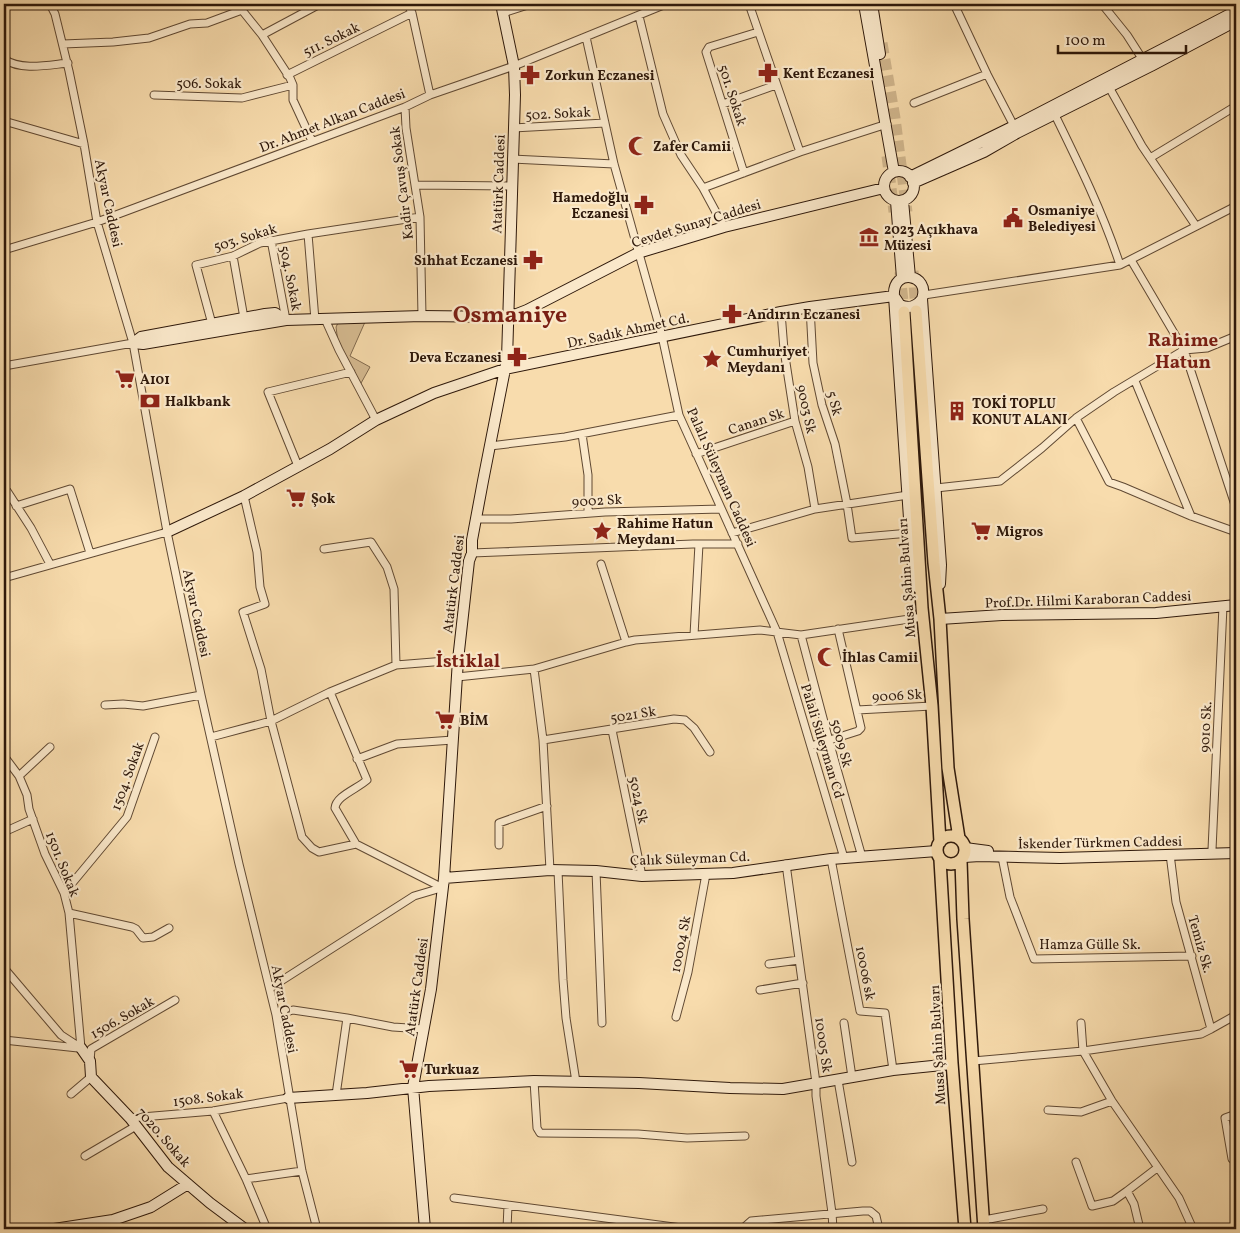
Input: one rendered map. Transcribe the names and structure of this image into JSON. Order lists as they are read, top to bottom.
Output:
{
  "streets": {
    "main road": [
      "Atatürk Caddesi",
      "Cevdet Sunay Caddesi",
      "Dr. Sadık Ahmet Cd.",
      "Musa Şahin Bulvarı",
      "Prof.Dr. Hilmi Karaboran Caddesi",
      "İskender Türkmen Caddesi",
      "Çalık Süleyman Cd.",
      "7020. Sokak"
    ],
    "street": [
      "511. Sokak",
      "506. Sokak",
      "501. Sokak",
      "502. Sokak",
      "Dr. Ahmet Alkan Caddesi",
      "Kadir Çavuş Sokak",
      "Akyar Caddesi",
      "503. Sokak",
      "504. Sokak",
      "5 Sk",
      "9003 Sk",
      "Canan Sk",
      "Palalı Süleyman Caddesi",
      "9002 Sk",
      "9006 Sk",
      "5021 Sk",
      "9010 Sk.",
      "Palali Süleyman Cd",
      "5009 Sk",
      "1504. Sokak",
      "5024 Sk",
      "1501. Sokak",
      "10004 Sk",
      "Hamza Gülle Sk.",
      "Temiz Sk.",
      "10006 sk",
      "1506. Sokak",
      "10005 Sk",
      "1508. Sokak"
    ]
  },
  "crossings": [
    ["502. Sokak", "Atatürk Caddesi"],
    ["502. Sokak", "Palalı Süleyman Caddesi"],
    ["Dr. Ahmet Alkan Caddesi", "Kadir Çavuş Sokak"],
    ["Dr. Ahmet Alkan Caddesi", "Atatürk Caddesi"],
    ["Dr. Ahmet Alkan Caddesi", "Akyar Caddesi"],
    ["Dr. Ahmet Alkan Caddesi", "Palalı Süleyman Caddesi"],
    ["Kadir Çavuş Sokak", "Cevdet Sunay Caddesi"],
    ["Kadir Çavuş Sokak", "503. Sokak"],
    ["Atatürk Caddesi", "Cevdet Sunay Caddesi"],
    ["Atatürk Caddesi", "Dr. Sadık Ahmet Cd."],
    ["Atatürk Caddesi", "9002 Sk"],
    ["Atatürk Caddesi", "Çalık Süleyman Cd."],
    ["Akyar Caddesi", "Dr. Sadık Ahmet Cd."],
    ["Akyar Caddesi", "1508. Sokak"],
    ["Cevdet Sunay Caddesi", "504. Sokak"],
    ["Cevdet Sunay Caddesi", "Palalı Süleyman Caddesi"],
    ["503. Sokak", "504. Sokak"],
    ["Dr. Sadık Ahmet Cd.", "5 Sk"],
    ["Dr. Sadık Ahmet Cd.", "9003 Sk"],
    ["Dr. Sadık Ahmet Cd.", "Palalı Süleyman Caddesi"],
    ["9003 Sk", "Canan Sk"],
    ["Canan Sk", "Palalı Süleyman Caddesi"],
    ["Palalı Süleyman Caddesi", "9002 Sk"],
    ["Palalı Süleyman Caddesi", "Palali Süleyman Cd"],
    ["Musa Şahin Bulvarı", "Prof.Dr. Hilmi Karaboran Caddesi"],
    ["Musa Şahin Bulvarı", "9006 Sk"],
    ["Musa Şahin Bulvarı", "İskender Türkmen Caddesi"],
    ["Musa Şahin Bulvarı", "Çalık Süleyman Cd."],
    ["Prof.Dr. Hilmi Karaboran Caddesi", "9010 Sk."],
    ["9006 Sk", "5009 Sk"],
    ["5021 Sk", "5024 Sk"],
    ["Palali Süleyman Cd", "Çalık Süleyman Cd."],
    ["5009 Sk", "Çalık Süleyman Cd."],
    ["1504. Sokak", "1501. Sokak"],
    ["5024 Sk", "Çalık Süleyman Cd."],
    ["İskender Türkmen Caddesi", "Hamza Gülle Sk."],
    ["İskender Türkmen Caddesi", "Temiz Sk."],
    ["Çalık Süleyman Cd.", "10004 Sk"],
    ["Çalık Süleyman Cd.", "10006 sk"],
    ["Çalık Süleyman Cd.", "10005 Sk"],
    ["Hamza Gülle Sk.", "Temiz Sk."],
    ["1508. Sokak", "7020. Sokak"]
  ],
  "districts": ["Osmaniye", "Rahime Hatun", "İstiklal"],
  "places": {
    "pharmacy": [
      "Kent Eczanesi",
      "Zorkun Eczanesi",
      "Hamedoğlu Eczanesi",
      "Sıhhat Eczanesi",
      "Andırın Eczanesi",
      "Deva Eczanesi"
    ],
    "mosque": ["Zafer Camii", "İhlas Camii"],
    "public building": ["Osmaniye Belediyesi"],
    "museum": ["2023 Açıkhava Müzesi"],
    "place": ["Cumhuriyet Meydanı", "Rahime Hatun Meydanı"],
    "supermarket": [
      "A101",
      "Şok",
      "Migros",
      "BİM",
      "Turkuaz"
    ],
    "bank": ["Halkbank"],
    "building": ["TOKİ TOPLU KONUT ALANI"]
  },
  "scale_bar": "100 m"
}
